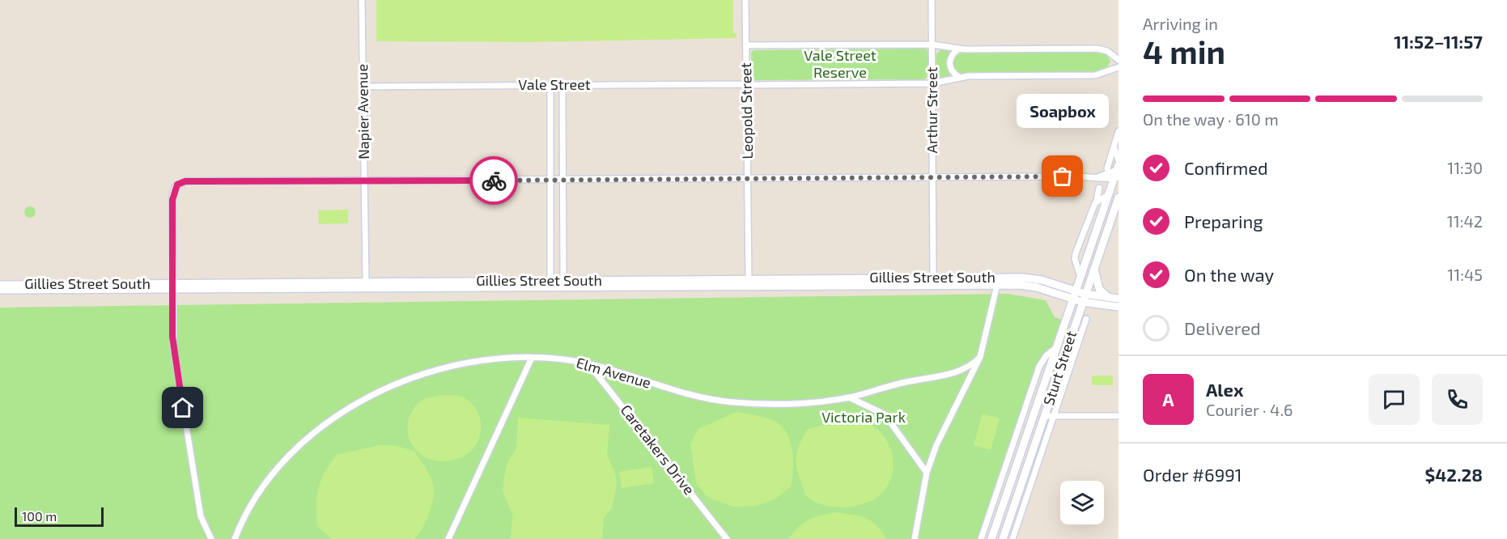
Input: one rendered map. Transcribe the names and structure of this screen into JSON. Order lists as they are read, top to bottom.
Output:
{
  "streets": {
    "main road": ["Gillies Street South", "Sturt Street"],
    "street": [
      "Vale Street",
      "Arthur Street",
      "Leopold Street",
      "Napier Avenue",
      "Elm Avenue",
      "Caretakers Drive"
    ]
  },
  "crossings": [
    ["Vale Street", "Arthur Street"],
    ["Vale Street", "Leopold Street"],
    ["Vale Street", "Napier Avenue"],
    ["Arthur Street", "Gillies Street South"],
    ["Leopold Street", "Gillies Street South"],
    ["Napier Avenue", "Gillies Street South"],
    ["Gillies Street South", "Sturt Street"],
    ["Elm Avenue", "Caretakers Drive"]
  ],
  "parks": ["Vale Street Reserve", "Victoria Park"],
  "places": ["Soapbox"],
  "scale_bar": "100 m",
  "page": {
    "heading": ["4 min", "Arriving in", "11:52–11:57"],
    "panel": [
      "Alex",
      "Courier · 4.6",
      "Order #6991",
      "$42.28"
    ],
    "bar": "On the way · 610 m",
    "bubble": "Soapbox",
    "list": [
      ["Confirmed", "11:30"],
      ["Preparing", "11:42"],
      ["On the way", "11:45"],
      "Delivered"
    ],
    "round": "A",
    "scale": "100 m"
  }
}
